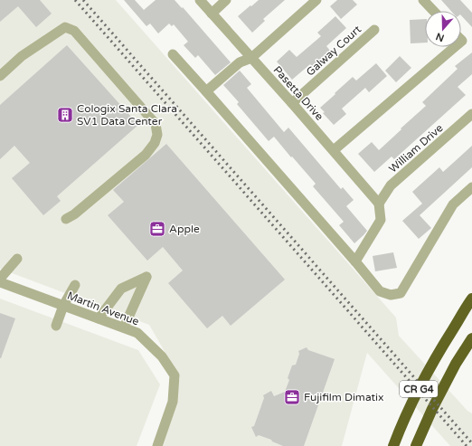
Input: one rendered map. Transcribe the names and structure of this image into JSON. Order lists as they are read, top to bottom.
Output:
{
  "streets": {
    "highway": ["CR G4"],
    "street": [
      "Galway Court",
      "Pasetta Drive",
      "William Drive",
      "Martin Avenue"
    ]
  },
  "crossings": [
    ["Galway Court", "Pasetta Drive"],
    ["Pasetta Drive", "William Drive"]
  ],
  "places": {
    "building": ["Cologix Santa Clara SV1 Data Center"],
    "office": ["Apple", "Fujifilm Dimatix"]
  },
  "north": "bottom"
}
